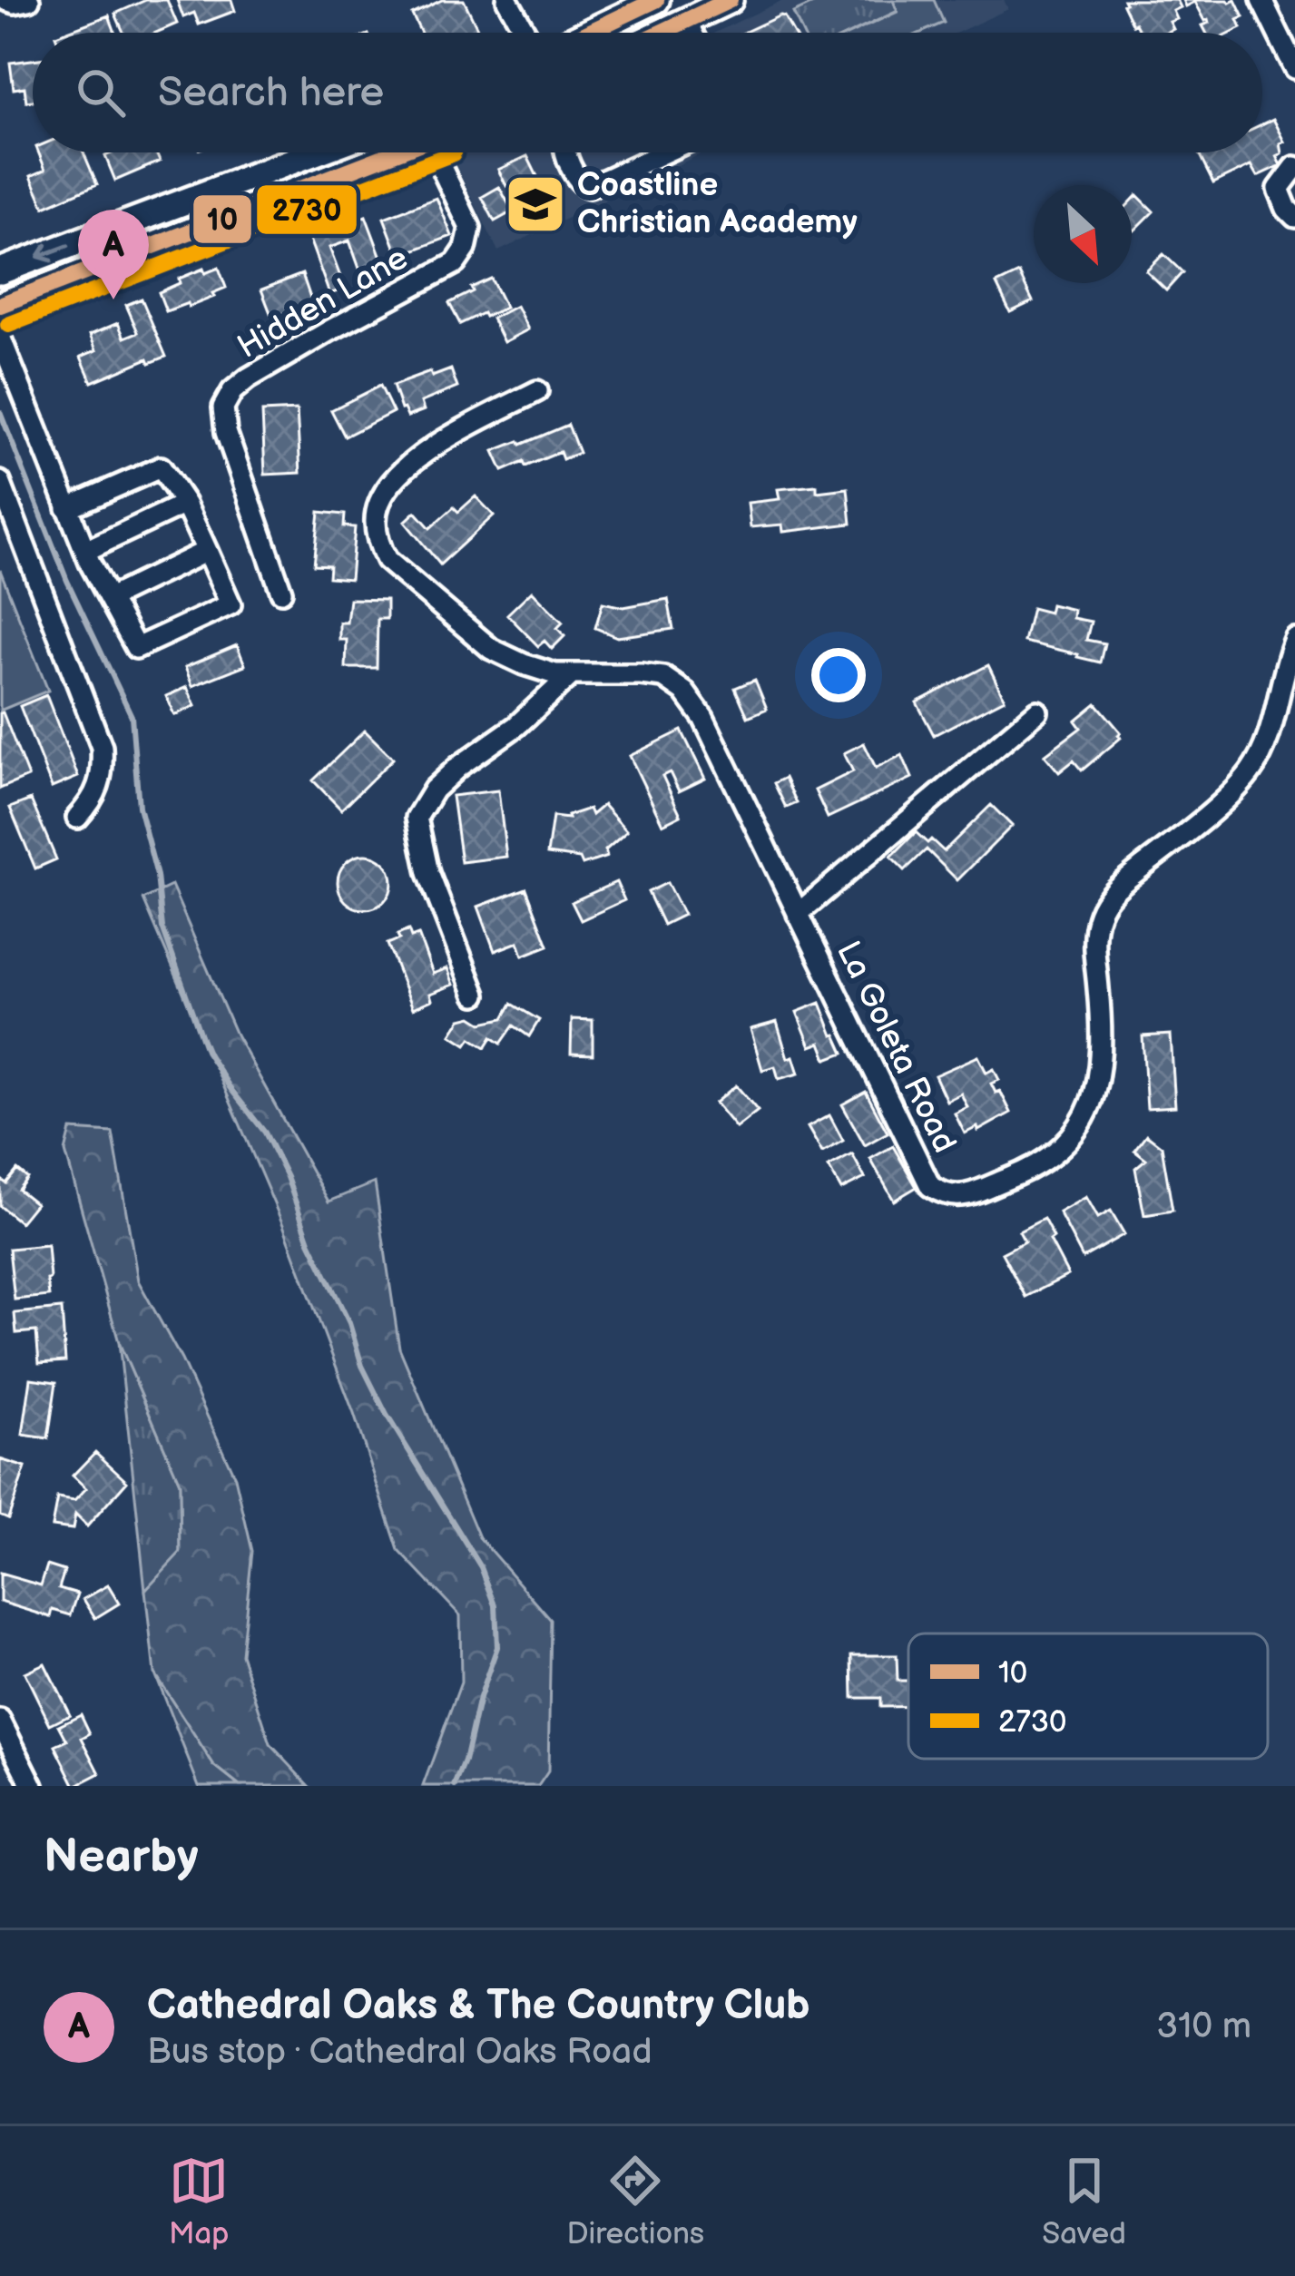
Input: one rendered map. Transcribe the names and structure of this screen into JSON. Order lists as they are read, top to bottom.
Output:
{
  "streets": {
    "street": ["Hidden Lane", "La Goleta Road"]
  },
  "places": {
    "school or university": ["Coastline Christian Academy"]
  },
  "lines": ["transit line 10", "transit line 2730"],
  "legend": ["10", "2730"],
  "north": "bottom right",
  "page": {
    "search": "Search here",
    "pins": "A",
    "heading": "Nearby",
    "list": [
      {
        "mark": "A",
        "name": "Cathedral Oaks & The Country Club",
        "note": "Bus stop · Cathedral Oaks Road",
        "value": "310 m"
      }
    ],
    "nav": ["Map", "Directions", "Saved"]
  }
}
